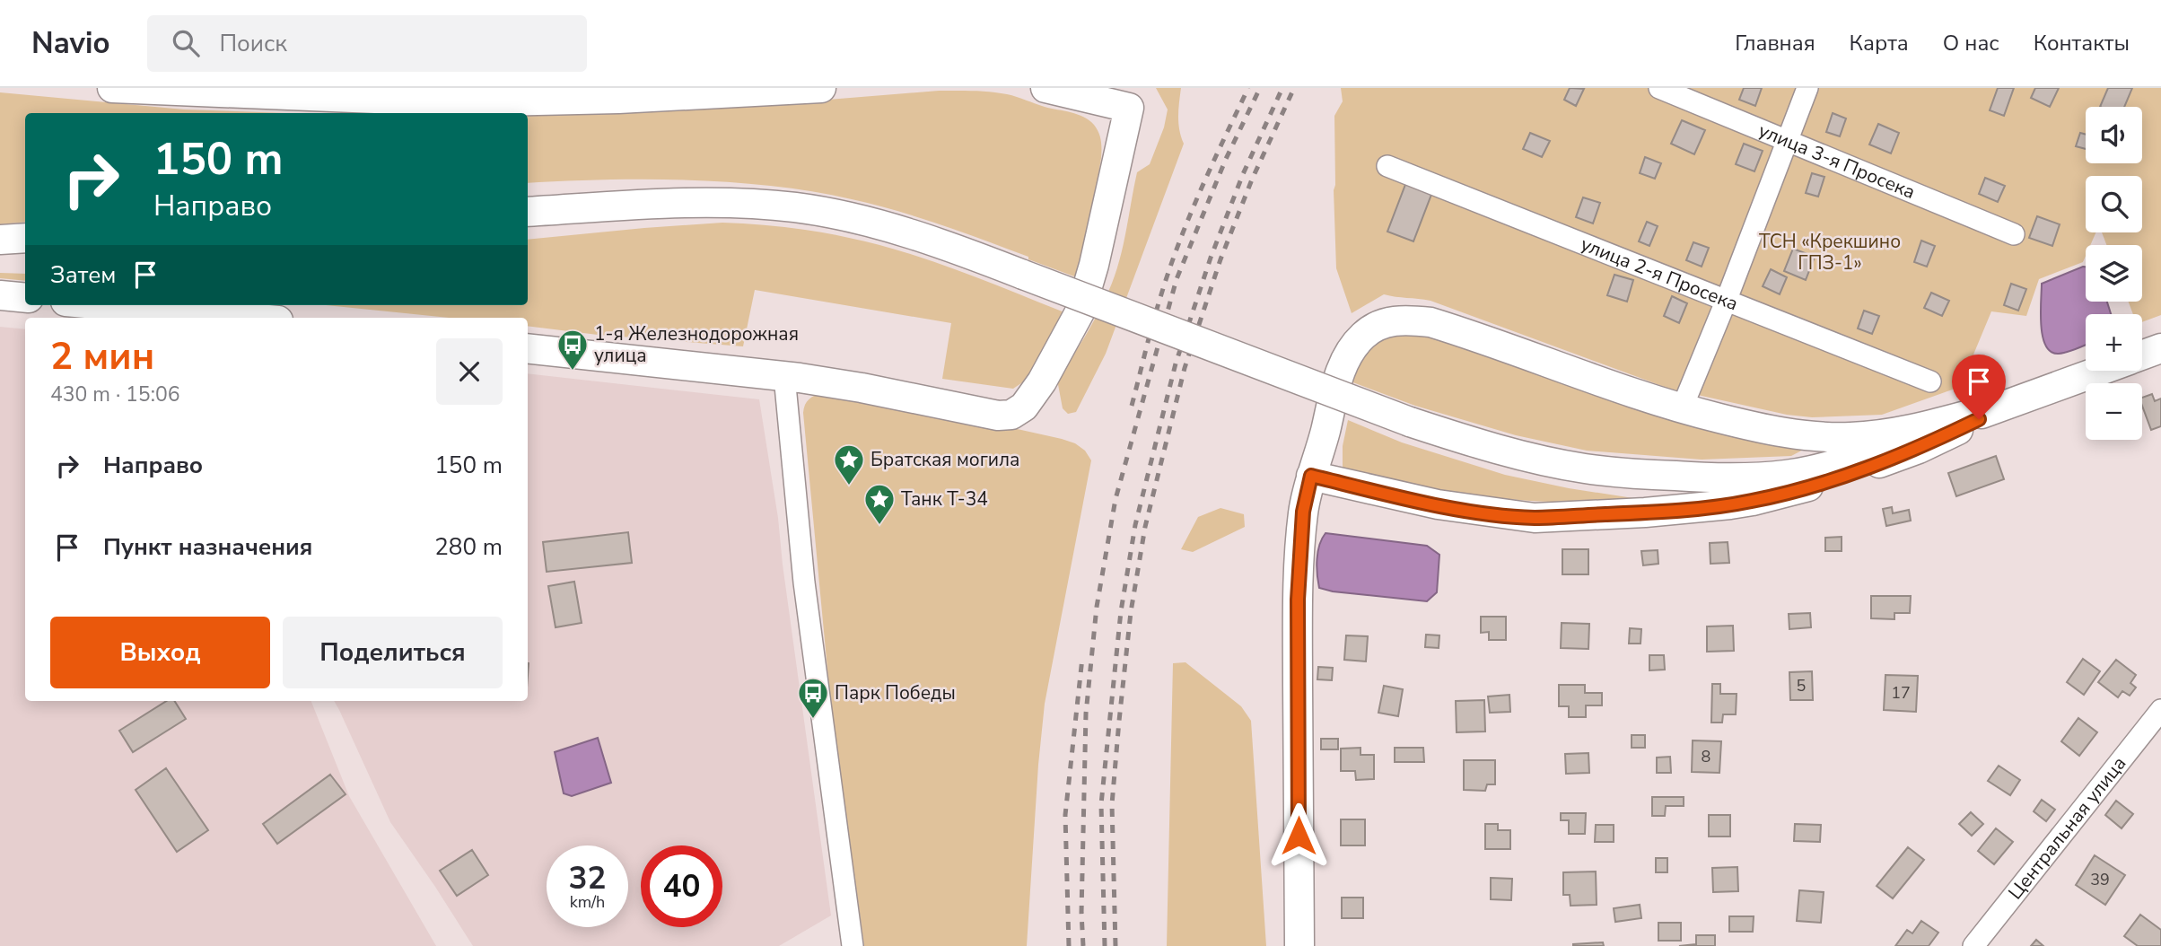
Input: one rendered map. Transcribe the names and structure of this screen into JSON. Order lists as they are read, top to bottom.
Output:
{
  "streets": {
    "street": ["улица 3-я Просека", "улица 2-я Просека", "Центральная улица"]
  },
  "parks": ["ТСН «Крекшино ГПЗ-1»"],
  "places": {
    "bus stop": ["1-я Железнодорожная улица", "Парк Победы"],
    "place": ["Братская могила", "Танк Т-34"]
  },
  "house_numbers": [
    "5",
    "17",
    "8",
    "39"
  ],
  "page": {
    "header": "Navio",
    "search": "Поиск",
    "nav": [
      "Главная",
      "Карта",
      "О нас",
      "Контакты"
    ],
    "map_buttons": ["+", "−"],
    "turn": ["150 m", "Направо"],
    "then": "Затем",
    "heading": ["2 мин", "430 m · 15:06"],
    "list": [
      {
        "name": "Направо",
        "value": "150 m"
      },
      {
        "name": "Пункт назначения",
        "value": "280 m"
      }
    ],
    "buttons": ["Выход", "Поделиться"],
    "speed": "32 km/h",
    "limit": "40"
  }
}
